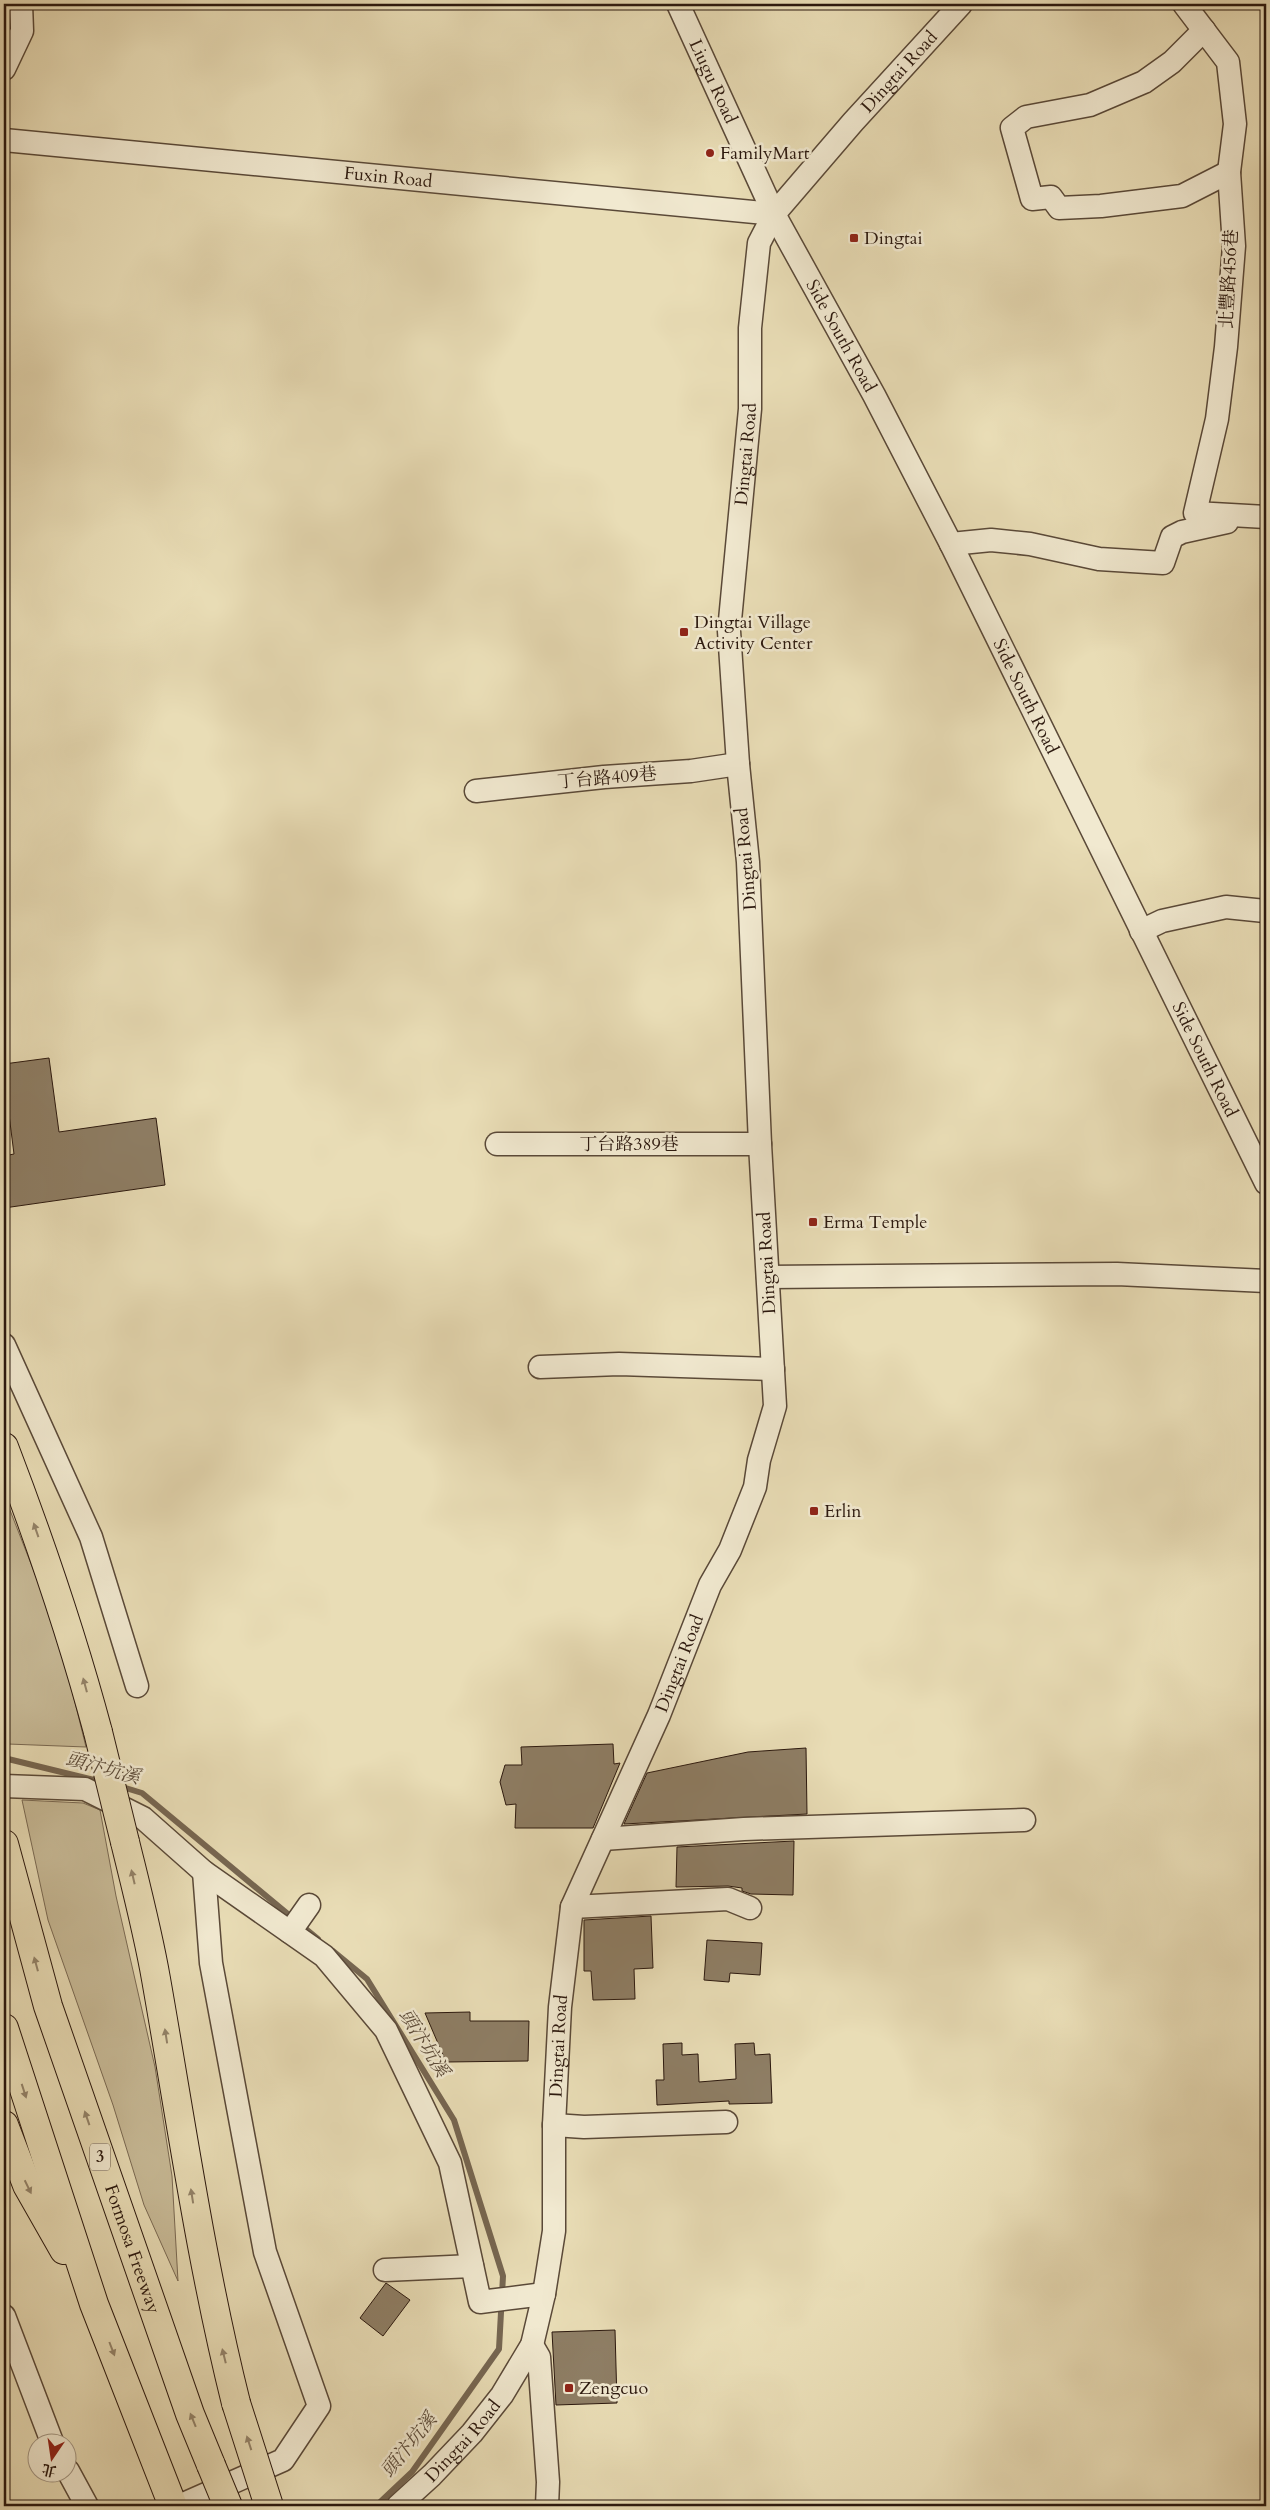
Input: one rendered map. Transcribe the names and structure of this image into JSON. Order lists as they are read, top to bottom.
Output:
{
  "streets": {
    "highway": ["3", "Formosa Freeway"],
    "street": [
      "Dingtai Road",
      "Liugu Road",
      "Fuxin Road",
      "北豐路456巷",
      "Side South Road",
      "丁台路409巷",
      "丁台路389巷"
    ]
  },
  "crossings": [
    ["Dingtai Road", "Liugu Road"],
    ["Dingtai Road", "Fuxin Road"],
    ["Dingtai Road", "Side South Road"],
    ["Dingtai Road", "丁台路409巷"],
    ["Dingtai Road", "丁台路389巷"],
    ["Liugu Road", "Fuxin Road"],
    ["Liugu Road", "Side South Road"],
    ["Fuxin Road", "Side South Road"],
    ["北豐路456巷", "Side South Road"]
  ],
  "water": ["頭汴坑溪"],
  "places": {
    "other": ["FamilyMart"],
    "transit": [
      "Dingtai",
      "Dingtai Village Activity Center",
      "Erma Temple",
      "Erlin",
      "Zengcuo"
    ]
  },
  "north": "bottom"
}
